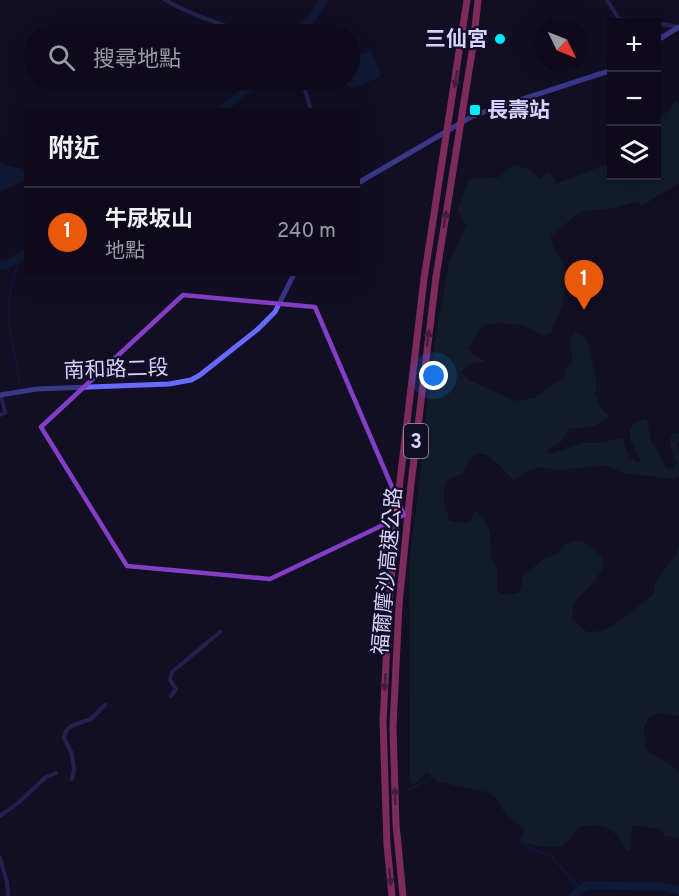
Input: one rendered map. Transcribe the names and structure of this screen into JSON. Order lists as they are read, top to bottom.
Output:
{
  "streets": {
    "highway": ["3", "福爾摩沙高速公路"],
    "main road": ["南和路二段"]
  },
  "places": {
    "other": ["三仙宮"],
    "transit": ["長壽站"]
  },
  "north": "bottom right",
  "page": {
    "map_buttons": ["+", "−"],
    "search": "搜尋地點",
    "heading": "附近",
    "list": [
      {
        "mark": "1",
        "name": "牛尿坂山",
        "note": "地點",
        "value": "240 m"
      }
    ],
    "pins": "1"
  }
}
